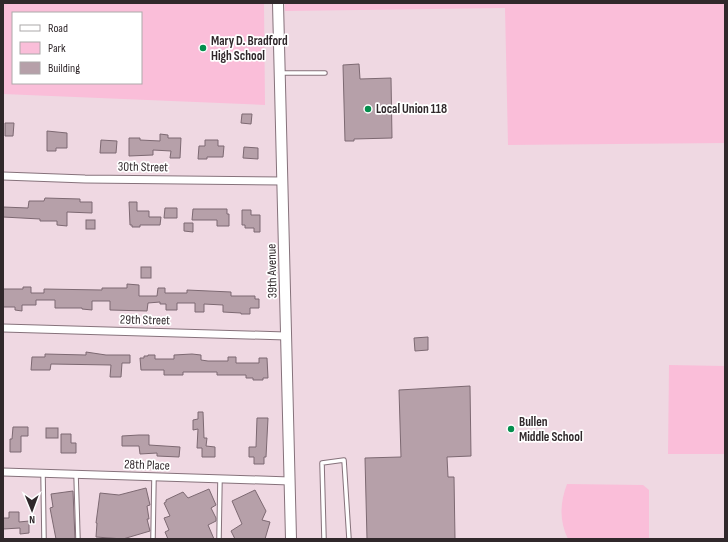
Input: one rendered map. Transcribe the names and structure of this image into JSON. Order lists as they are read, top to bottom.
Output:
{
  "streets": {
    "street": [
      "30th Street",
      "39th Avenue",
      "29th Street",
      "28th Place"
    ]
  },
  "crossings": [
    ["30th Street", "39th Avenue"],
    ["39th Avenue", "29th Street"],
    ["39th Avenue", "28th Place"]
  ],
  "places": ["Mary D. Bradford High School", "Local Union 118", "Bullen Middle School"],
  "legend": ["Road", "Park", "Building"],
  "north": "bottom"
}
